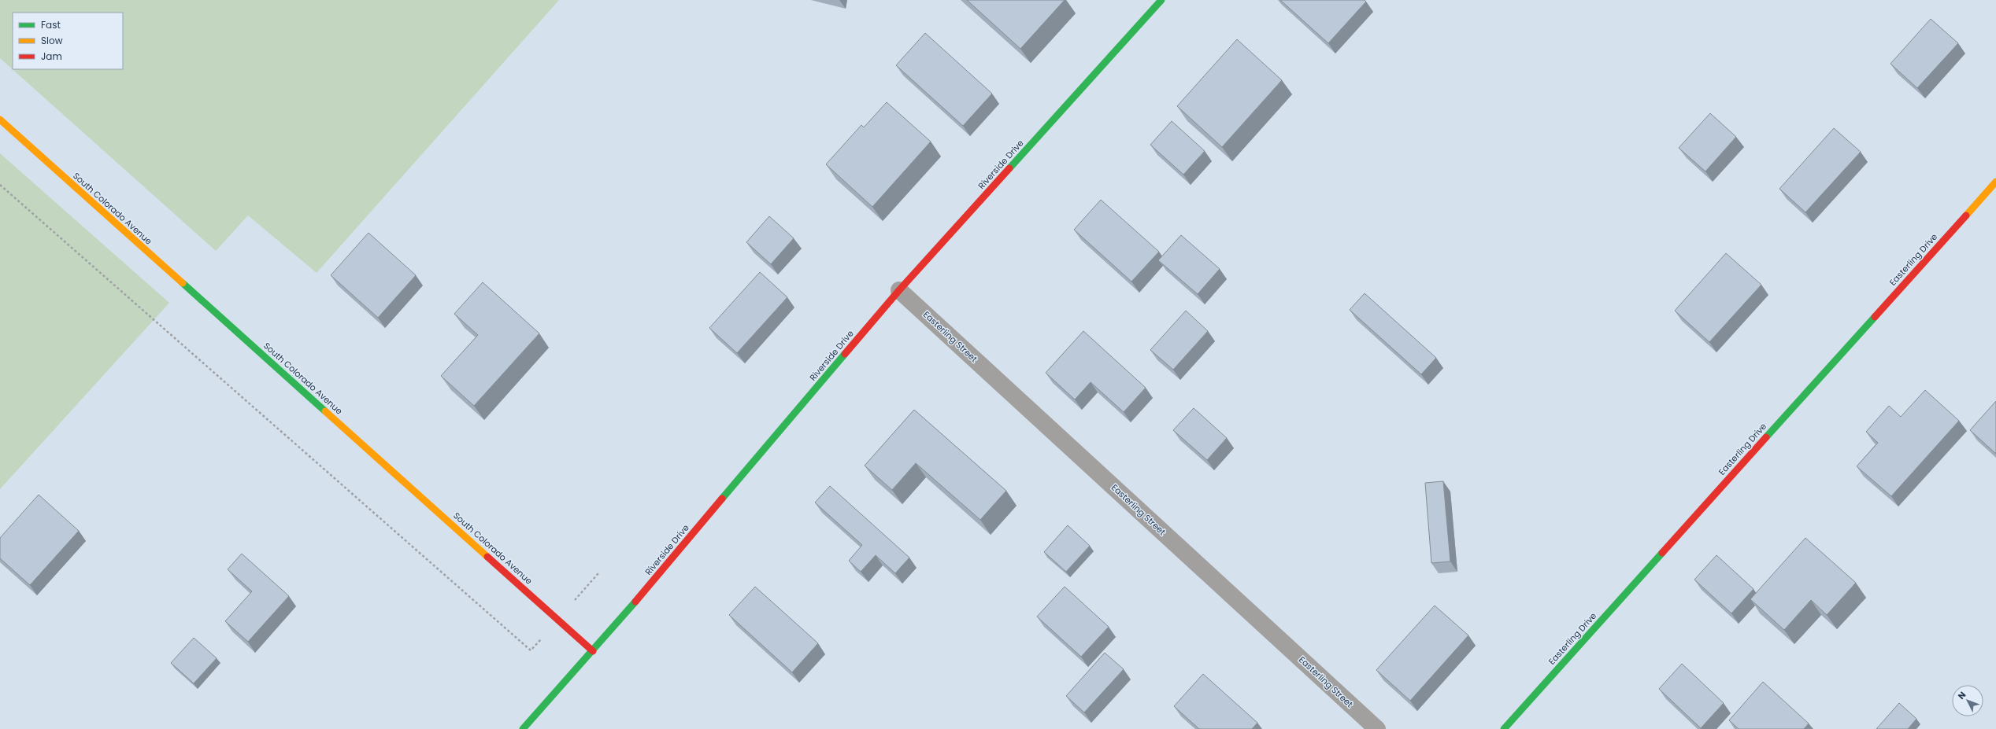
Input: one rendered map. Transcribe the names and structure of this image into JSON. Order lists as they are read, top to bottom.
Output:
{
  "streets": {
    "street": [
      "Riverside Drive",
      "South Colorado Avenue",
      "Easterling Drive",
      "Easterling Street"
    ]
  },
  "crossings": [
    ["Riverside Drive", "South Colorado Avenue"],
    ["Riverside Drive", "Easterling Street"]
  ],
  "legend": ["Fast", "Slow", "Jam"],
  "north": "top left"
}
